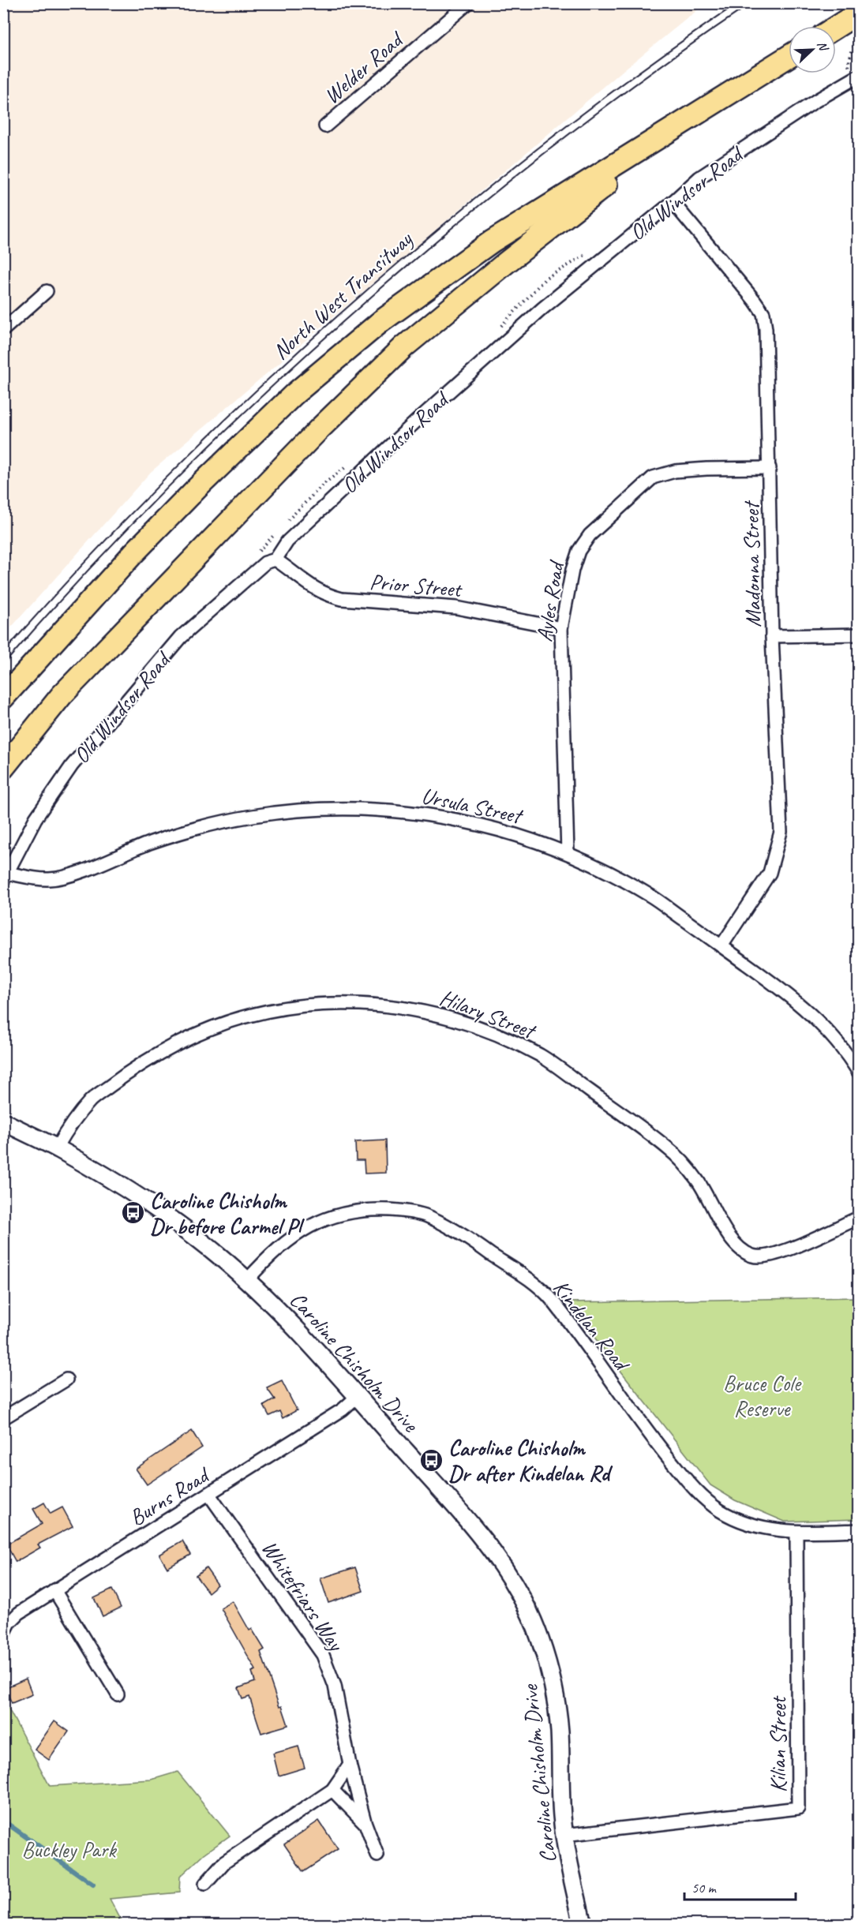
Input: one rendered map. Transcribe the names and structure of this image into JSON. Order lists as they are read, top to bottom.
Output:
{
  "streets": {
    "highway": ["Old Windsor Road"],
    "main road": ["Caroline Chisholm Drive"],
    "street": [
      "Welder Road",
      "Madonna Street",
      "Prior Street",
      "Ayles Road",
      "Ursula Street",
      "Hilary Street",
      "Kindelan Road",
      "Burns Road",
      "Whitefriars Way",
      "Kilian Street"
    ],
    "lane": ["North West Transitway"]
  },
  "crossings": [
    ["Old Windsor Road", "Madonna Street"],
    ["Old Windsor Road", "Prior Street"],
    ["Old Windsor Road", "Ursula Street"],
    ["Madonna Street", "Ayles Road"],
    ["Madonna Street", "Ursula Street"],
    ["Prior Street", "Ayles Road"],
    ["Ayles Road", "Ursula Street"],
    ["Hilary Street", "Caroline Chisholm Drive"],
    ["Kindelan Road", "Caroline Chisholm Drive"],
    ["Kindelan Road", "Kilian Street"],
    ["Caroline Chisholm Drive", "Burns Road"],
    ["Caroline Chisholm Drive", "Kilian Street"],
    ["Burns Road", "Whitefriars Way"]
  ],
  "parks": ["Bruce Cole Reserve", "Buckley Park"],
  "places": {
    "bus stop": ["Caroline Chisholm Dr before Carmel Pl", "Caroline Chisholm Dr after Kindelan Rd"]
  },
  "scale_bar": "50 m",
  "north": "top right"
}
